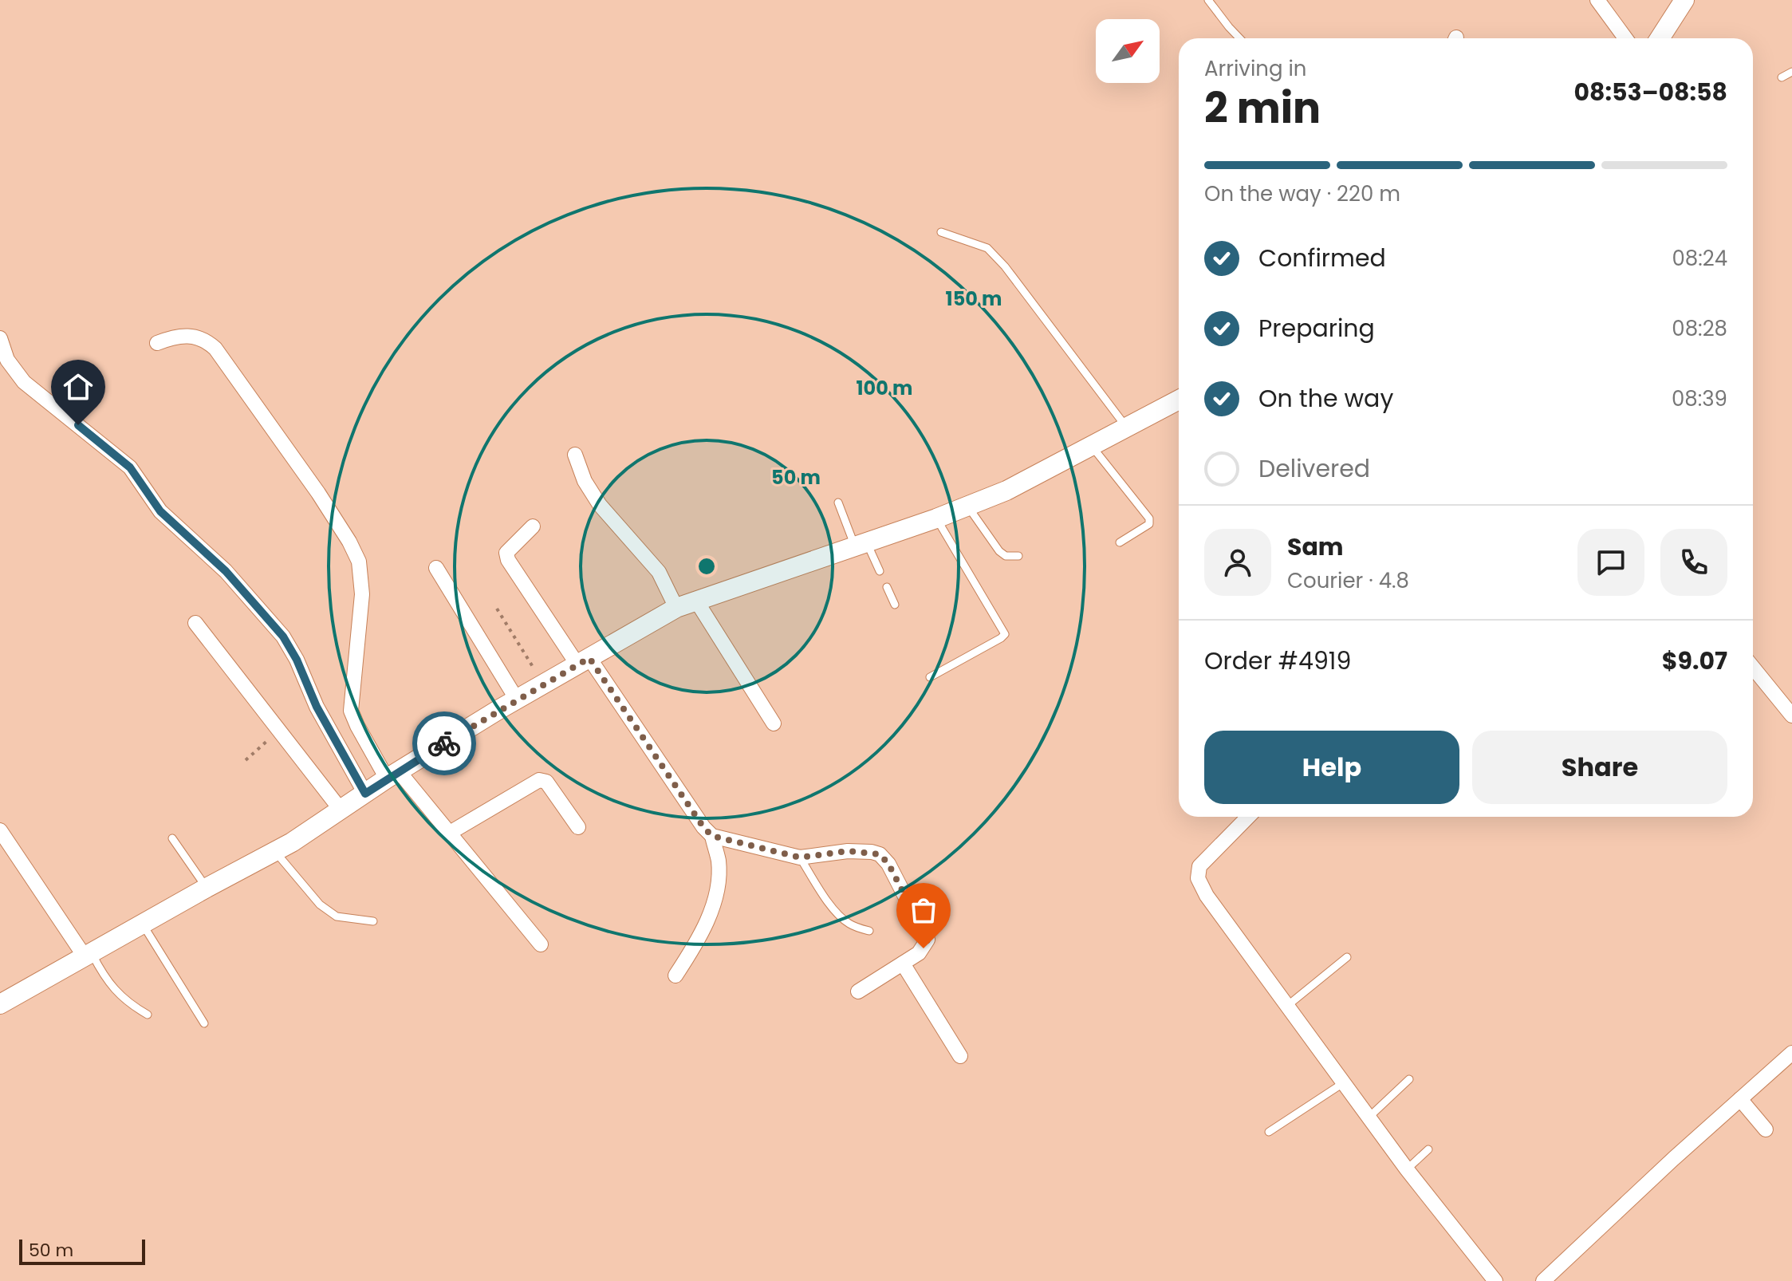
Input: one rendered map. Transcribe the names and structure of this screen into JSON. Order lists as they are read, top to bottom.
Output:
{
  "scale_bar": "50 m",
  "north": "top right",
  "page": {
    "heading": ["2 min", "Arriving in", "08:53–08:58"],
    "panel": [
      "Sam",
      "Courier · 4.8",
      "Order #4919",
      "$9.07"
    ],
    "bar": "On the way · 220 m",
    "list": [
      ["Confirmed", "08:24"],
      ["Preparing", "08:28"],
      ["On the way", "08:39"],
      "Delivered"
    ],
    "buttons": ["Help", "Share"],
    "scale": "50 m"
  },
  "rings": ["150 m", "100 m", "50 m"]
}
